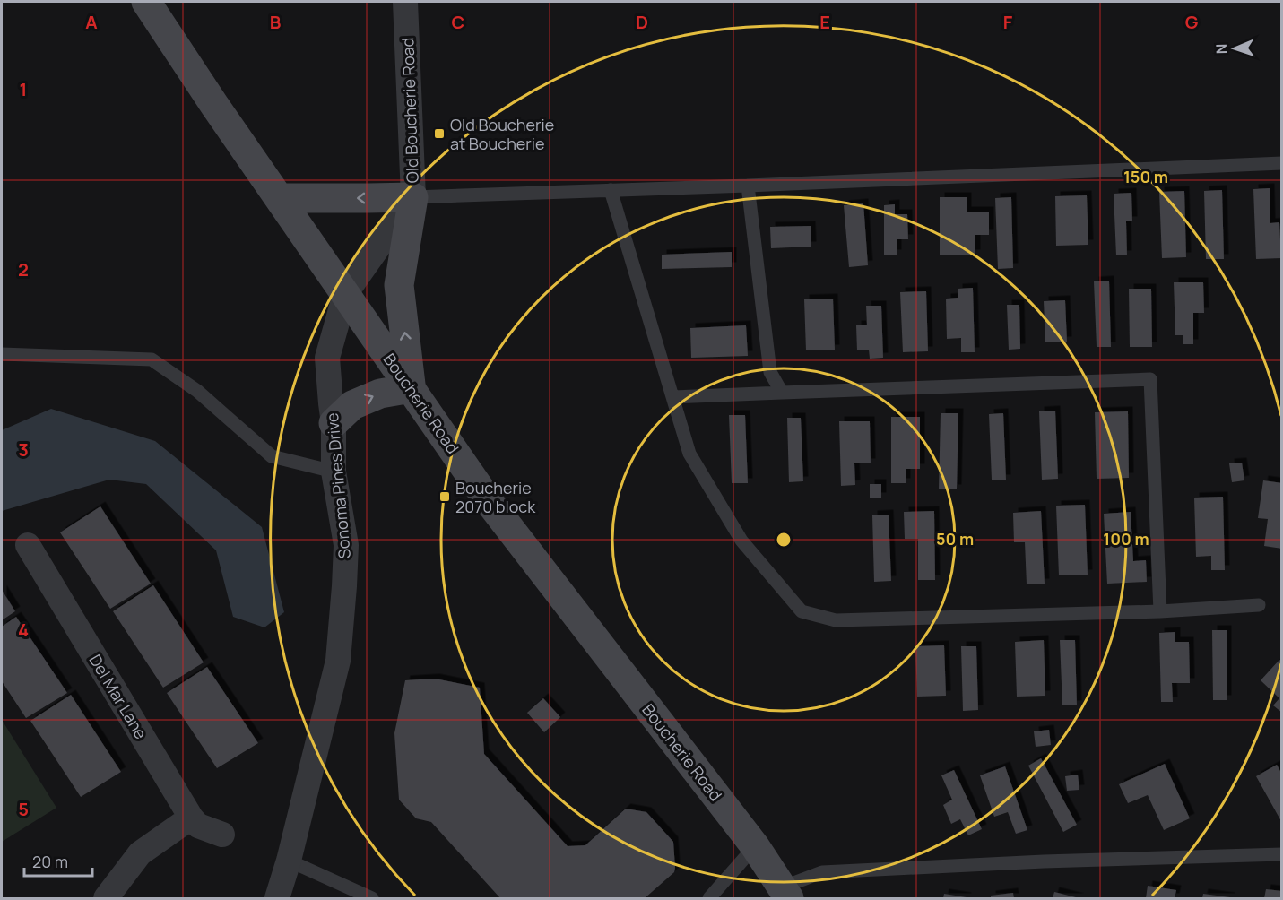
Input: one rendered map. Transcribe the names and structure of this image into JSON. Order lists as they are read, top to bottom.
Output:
{
  "streets": {
    "main road": ["Boucherie Road"],
    "street": ["Old Boucherie Road", "Sonoma Pines Drive", "Del Mar Lane"]
  },
  "crossings": [
    ["Old Boucherie Road", "Boucherie Road"],
    ["Old Boucherie Road", "Sonoma Pines Drive"],
    ["Boucherie Road", "Sonoma Pines Drive"]
  ],
  "places": {
    "transit": ["Old Boucherie at Boucherie", "Boucherie 2070 block"]
  },
  "scale_bar": "20 m",
  "north": "left",
  "grid": {
    "columns": [
      "A",
      "B",
      "C",
      "D",
      "E",
      "F",
      "G"
    ],
    "rows": [
      "1",
      "2",
      "3",
      "4",
      "5"
    ]
  },
  "rings": ["150 m", "50 m", "100 m"]
}
